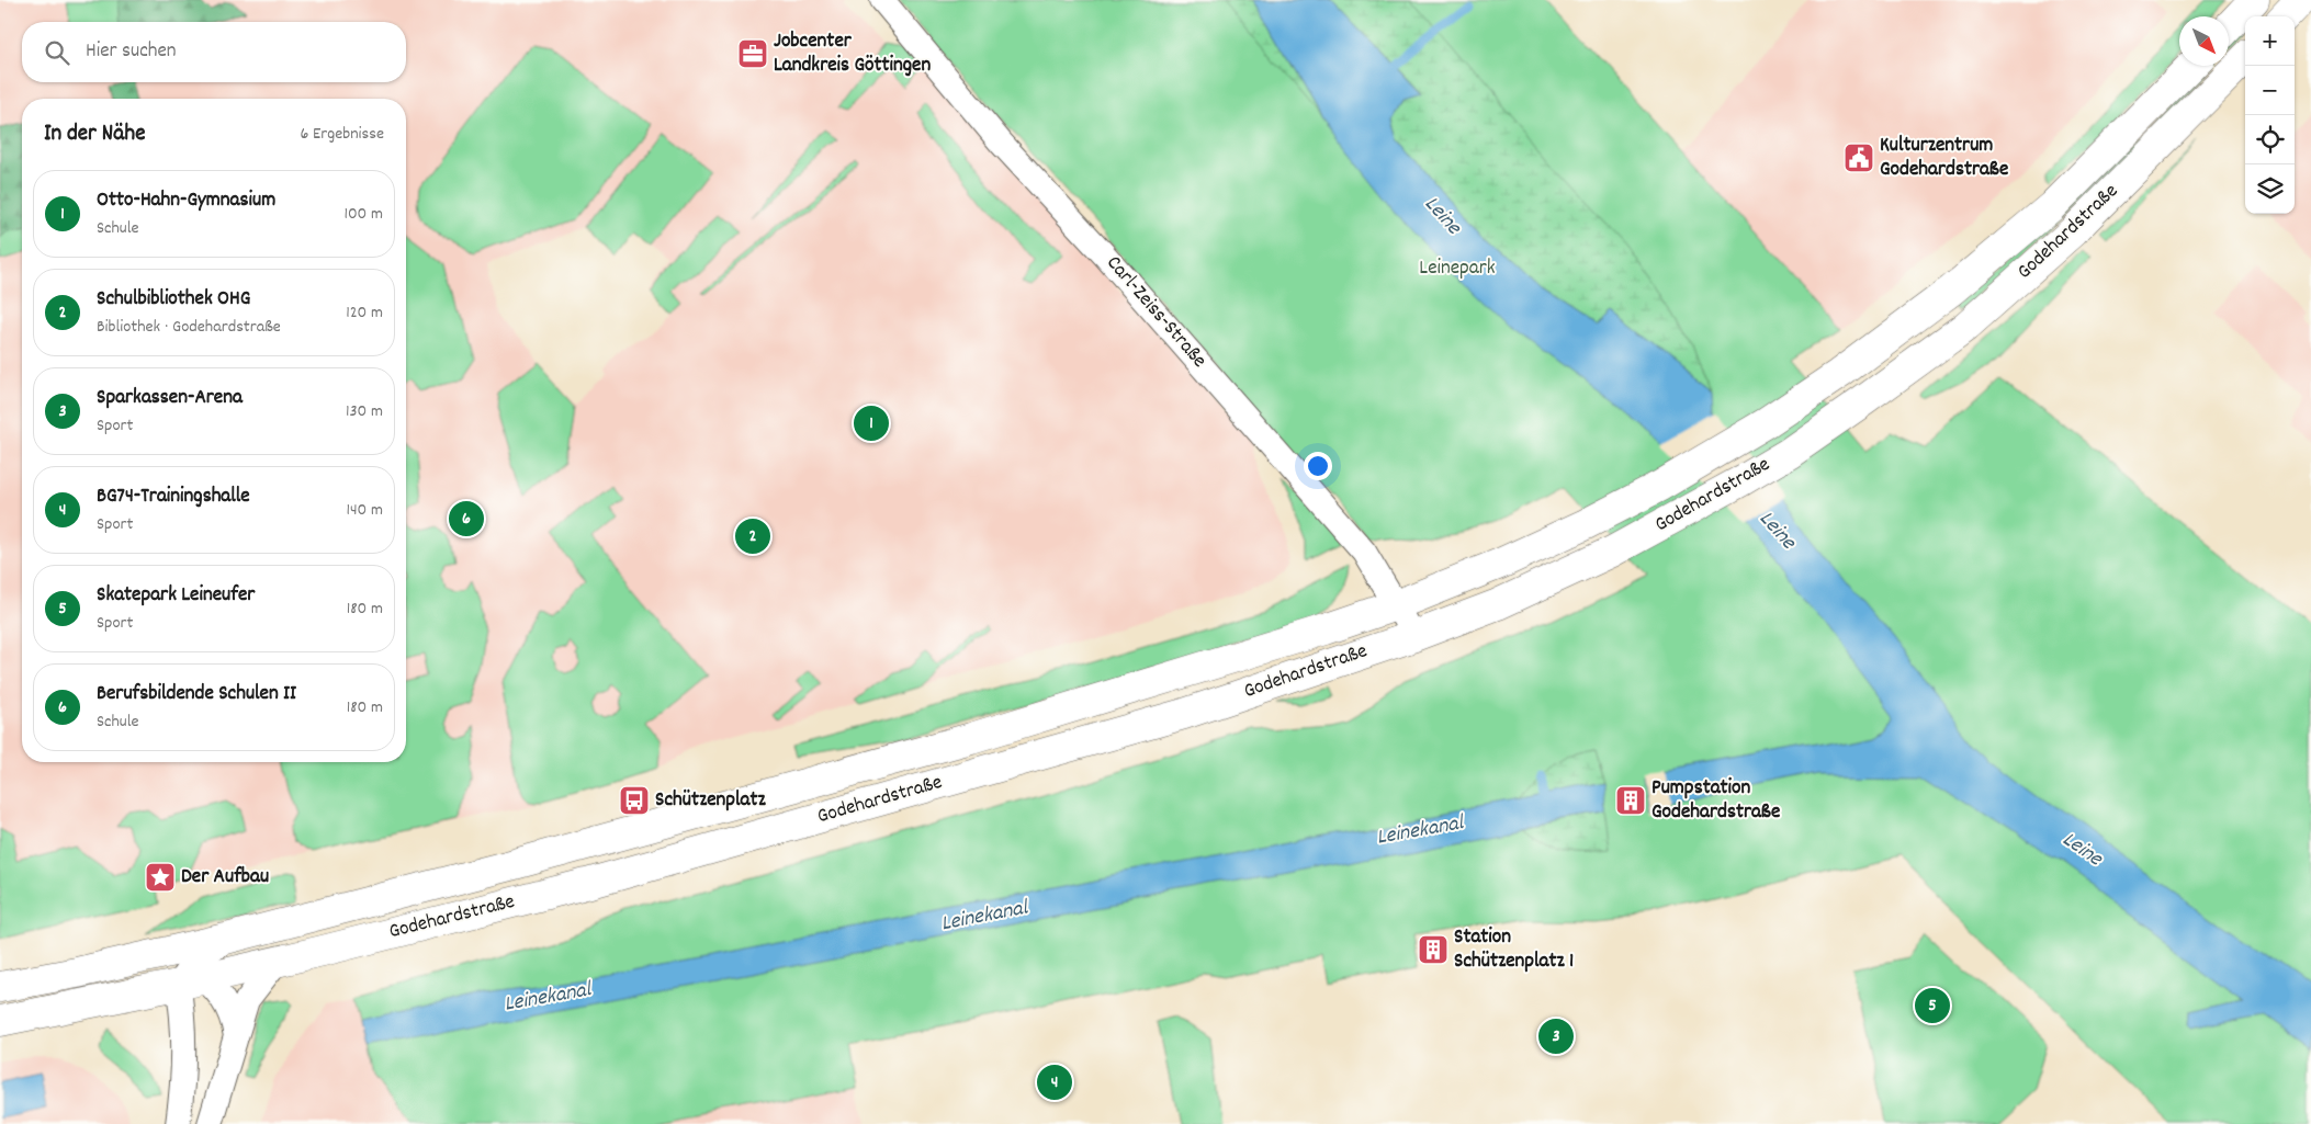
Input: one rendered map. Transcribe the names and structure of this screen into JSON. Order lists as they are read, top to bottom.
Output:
{
  "streets": {
    "street": ["Godehardstraße", "Carl-Zeiss-Straße"]
  },
  "crossings": [
    ["Godehardstraße", "Carl-Zeiss-Straße"]
  ],
  "water": ["Leine", "Leinekanal"],
  "parks": ["Leinepark"],
  "places": {
    "office": ["Jobcenter Landkreis Göttingen"],
    "public building": ["Kulturzentrum Godehardstraße"],
    "bus stop": ["Schützenplatz"],
    "building": ["Pumpstation Godehardstraße", "Station Schützenplatz 1"],
    "place": ["Der Aufbau"]
  },
  "north": "bottom right",
  "page": {
    "map_buttons": ["+", "−"],
    "search": "Hier suchen",
    "heading": ["In der Nähe", "6 Ergebnisse"],
    "list": [
      {
        "mark": "1",
        "name": "Otto-Hahn-Gymnasium",
        "note": "Schule",
        "value": "100 m"
      },
      {
        "mark": "2",
        "name": "Schulbibliothek OHG",
        "note": "Bibliothek · Godehardstraße",
        "value": "120 m"
      },
      {
        "mark": "3",
        "name": "Sparkassen-Arena",
        "note": "Sport",
        "value": "130 m"
      },
      {
        "mark": "4",
        "name": "BG74-Trainingshalle",
        "note": "Sport",
        "value": "140 m"
      },
      {
        "mark": "5",
        "name": "Skatepark Leineufer",
        "note": "Sport",
        "value": "180 m"
      },
      {
        "mark": "6",
        "name": "Berufsbildende Schulen II",
        "note": "Schule",
        "value": "180 m"
      }
    ],
    "pins": [
      "1",
      "6",
      "2",
      "5",
      "3",
      "4"
    ]
  }
}
